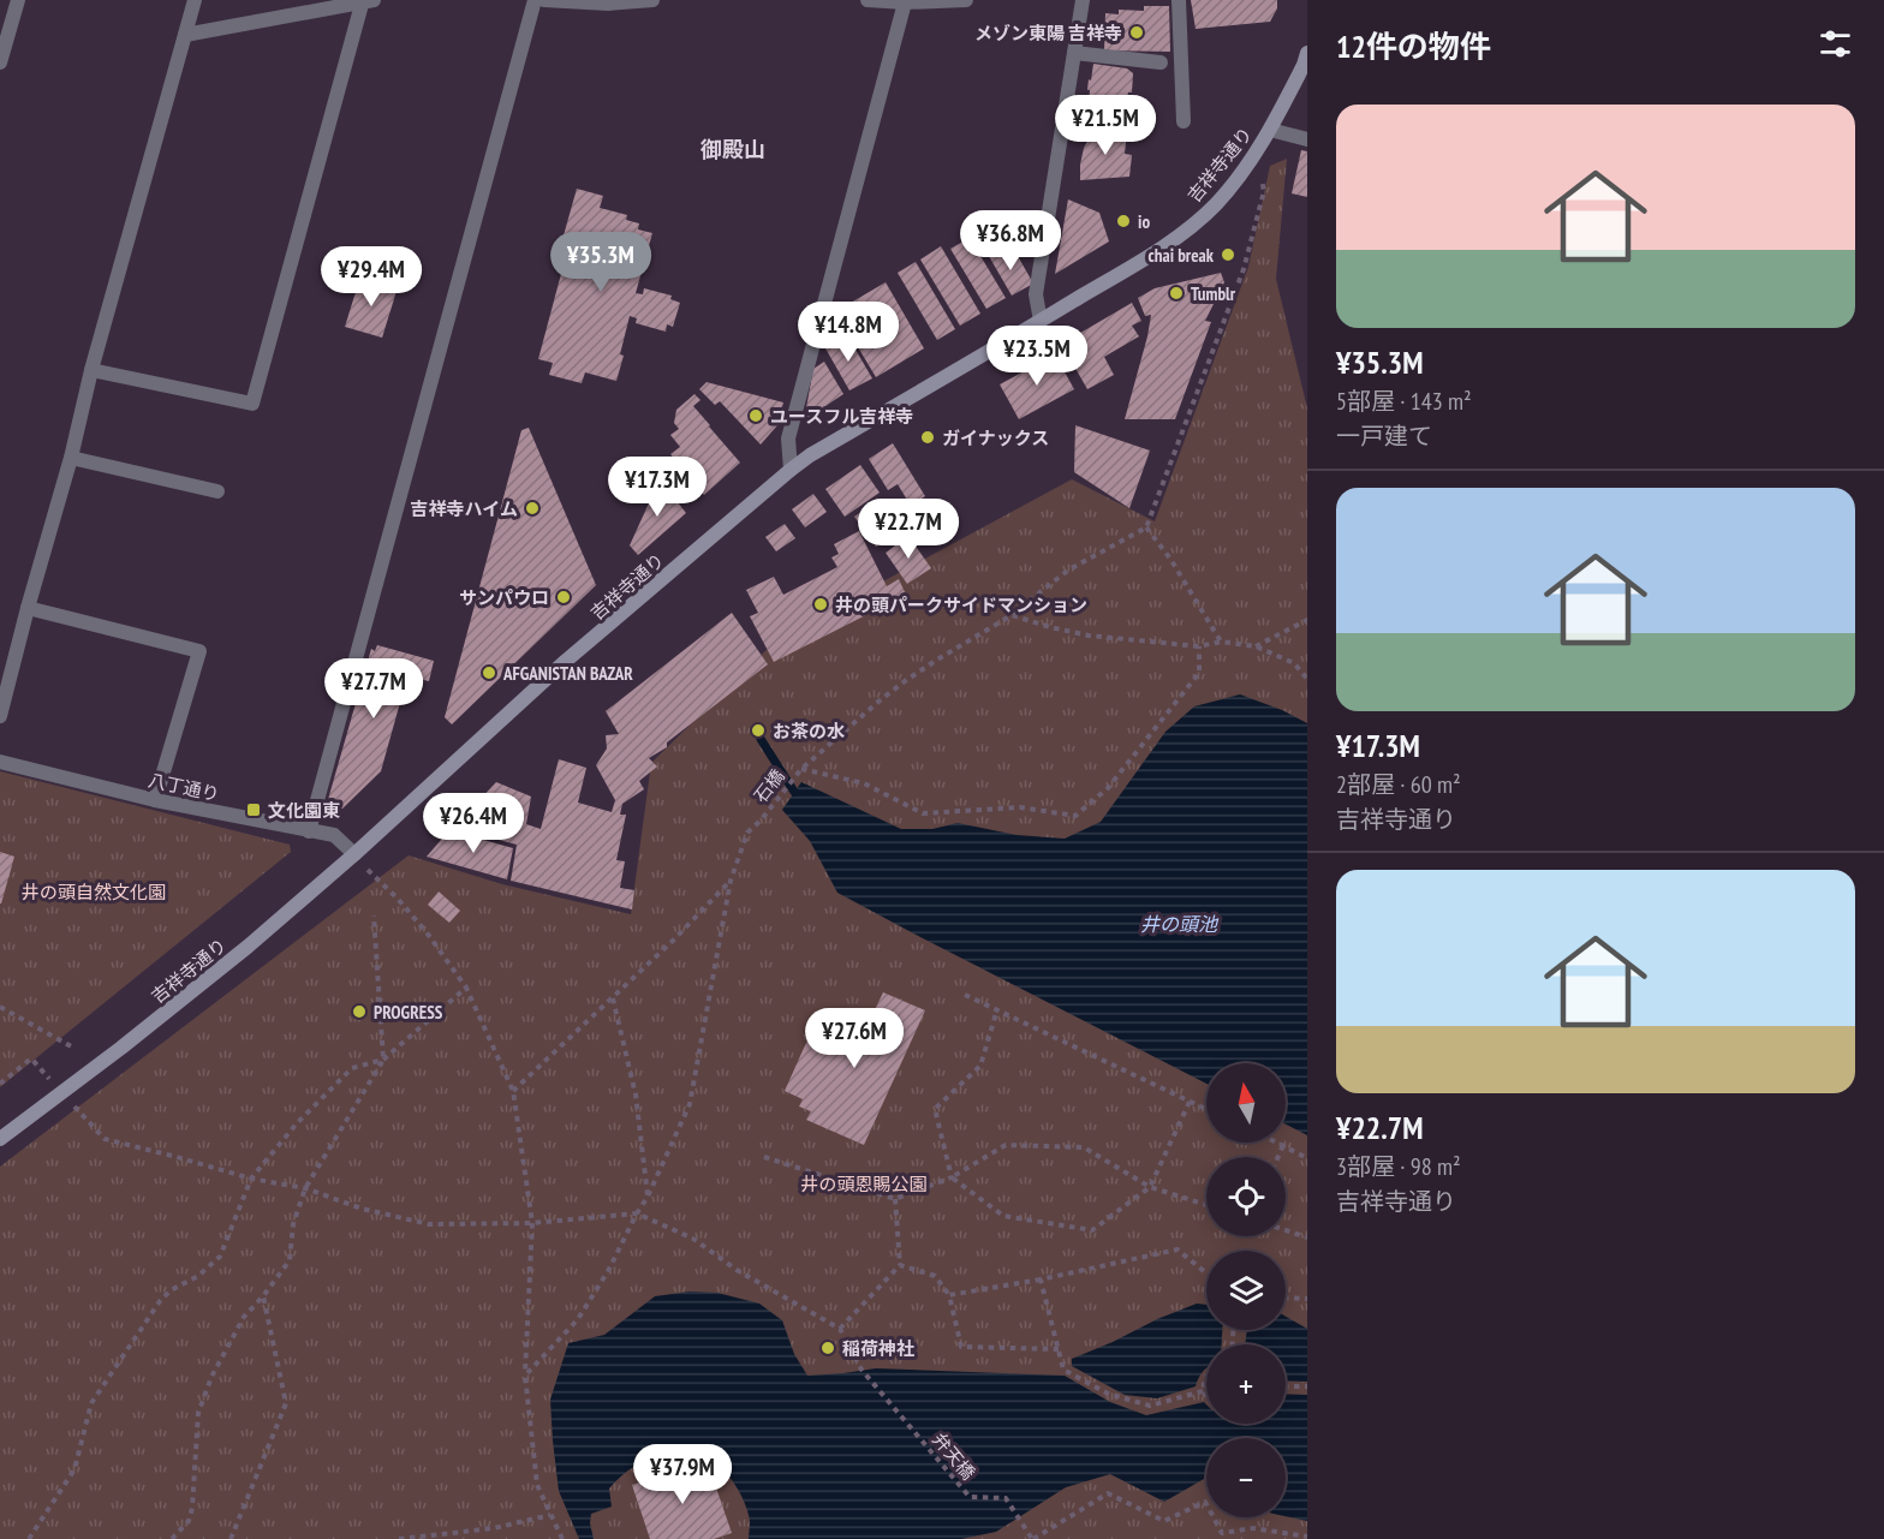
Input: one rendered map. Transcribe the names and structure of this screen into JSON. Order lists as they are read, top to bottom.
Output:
{
  "streets": {
    "main road": ["吉祥寺通り"],
    "street": ["八丁通り"],
    "path": ["石橋", "弁天橋"]
  },
  "crossings": [
    ["吉祥寺通り", "八丁通り"]
  ],
  "districts": ["御殿山"],
  "water": ["井の頭池"],
  "parks": ["井の頭自然文化園", "井の頭恩賜公園"],
  "places": {
    "other": [
      "メゾン東陽 吉祥寺",
      "io",
      "chai break",
      "Tumblr",
      "ユースフル吉祥寺",
      "ガイナックス",
      "吉祥寺ハイム",
      "サンパウロ",
      "井の頭パークサイドマンション",
      "AFGANISTAN BAZAR",
      "お茶の水",
      "PROGRESS",
      "稲荷神社"
    ],
    "transit": ["文化園東"]
  },
  "north": "top",
  "page": {
    "heading": "12件の物件",
    "list": [
      {
        "name": "¥35.3M",
        "note": "5部屋 · 143 m² · 一戸建て"
      },
      {
        "name": "¥17.3M",
        "note": "2部屋 · 60 m² · 吉祥寺通り"
      },
      {
        "name": "¥22.7M",
        "note": "3部屋 · 98 m² · 吉祥寺通り"
      }
    ],
    "price": [
      "¥21.5M",
      "¥36.8M",
      "¥35.3M",
      "¥29.4M",
      "¥14.8M",
      "¥23.5M",
      "¥17.3M",
      "¥22.7M",
      "¥27.7M",
      "¥26.4M",
      "¥27.6M",
      "¥37.9M"
    ],
    "map_buttons": ["+", "−"]
  }
}
